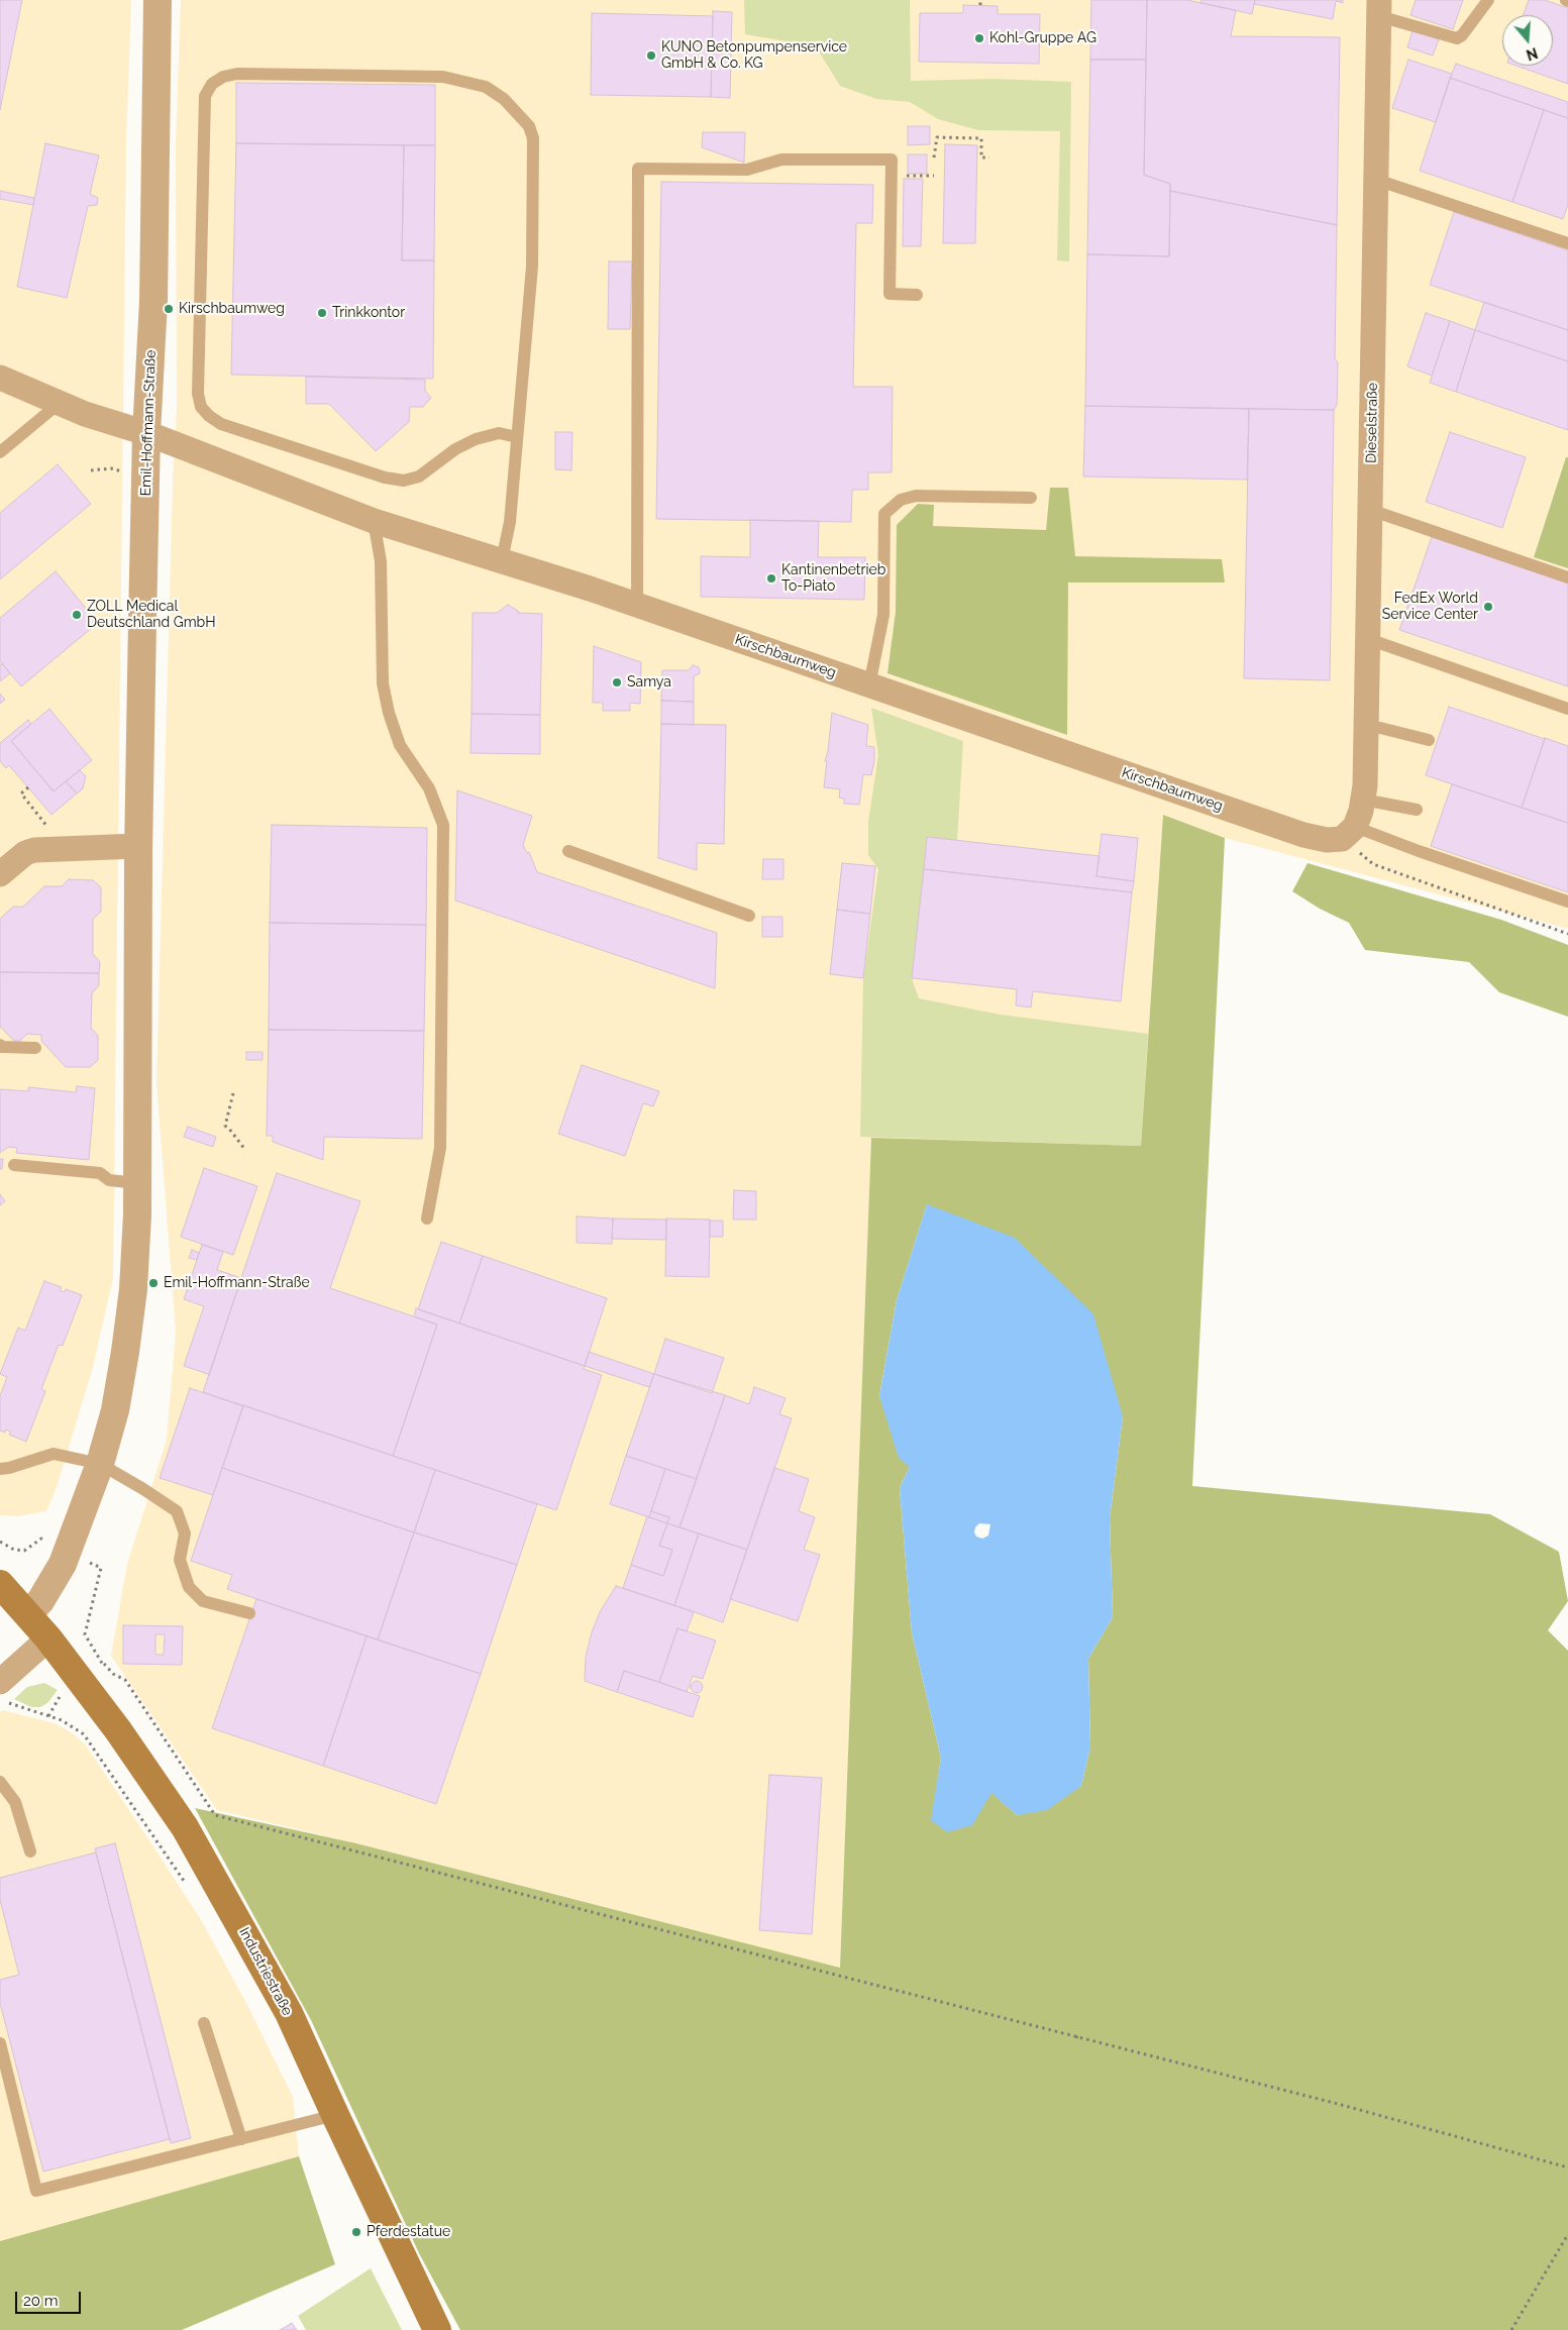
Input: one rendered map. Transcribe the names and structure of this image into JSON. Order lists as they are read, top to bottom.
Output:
{
  "streets": {
    "main road": ["Industriestraße"],
    "street": ["Emil-Hoffmann-Straße", "Dieselstraße", "Kirschbaumweg"]
  },
  "crossings": [
    ["Emil-Hoffmann-Straße", "Kirschbaumweg"],
    ["Emil-Hoffmann-Straße", "Industriestraße"],
    ["Dieselstraße", "Kirschbaumweg"]
  ],
  "places": [
    "Kohl-Gruppe AG",
    "KUNO Betonpumpenservice GmbH & Co. KG",
    "Kirschbaumweg",
    "Trinkkontor",
    "Kantinenbetrieb To-Piato",
    "FedEx World Service Center",
    "ZOLL Medical Deutschland GmbH",
    "Samya",
    "Emil-Hoffmann-Straße",
    "Pferdestatue"
  ],
  "scale_bar": "20 m",
  "north": "bottom"
}
